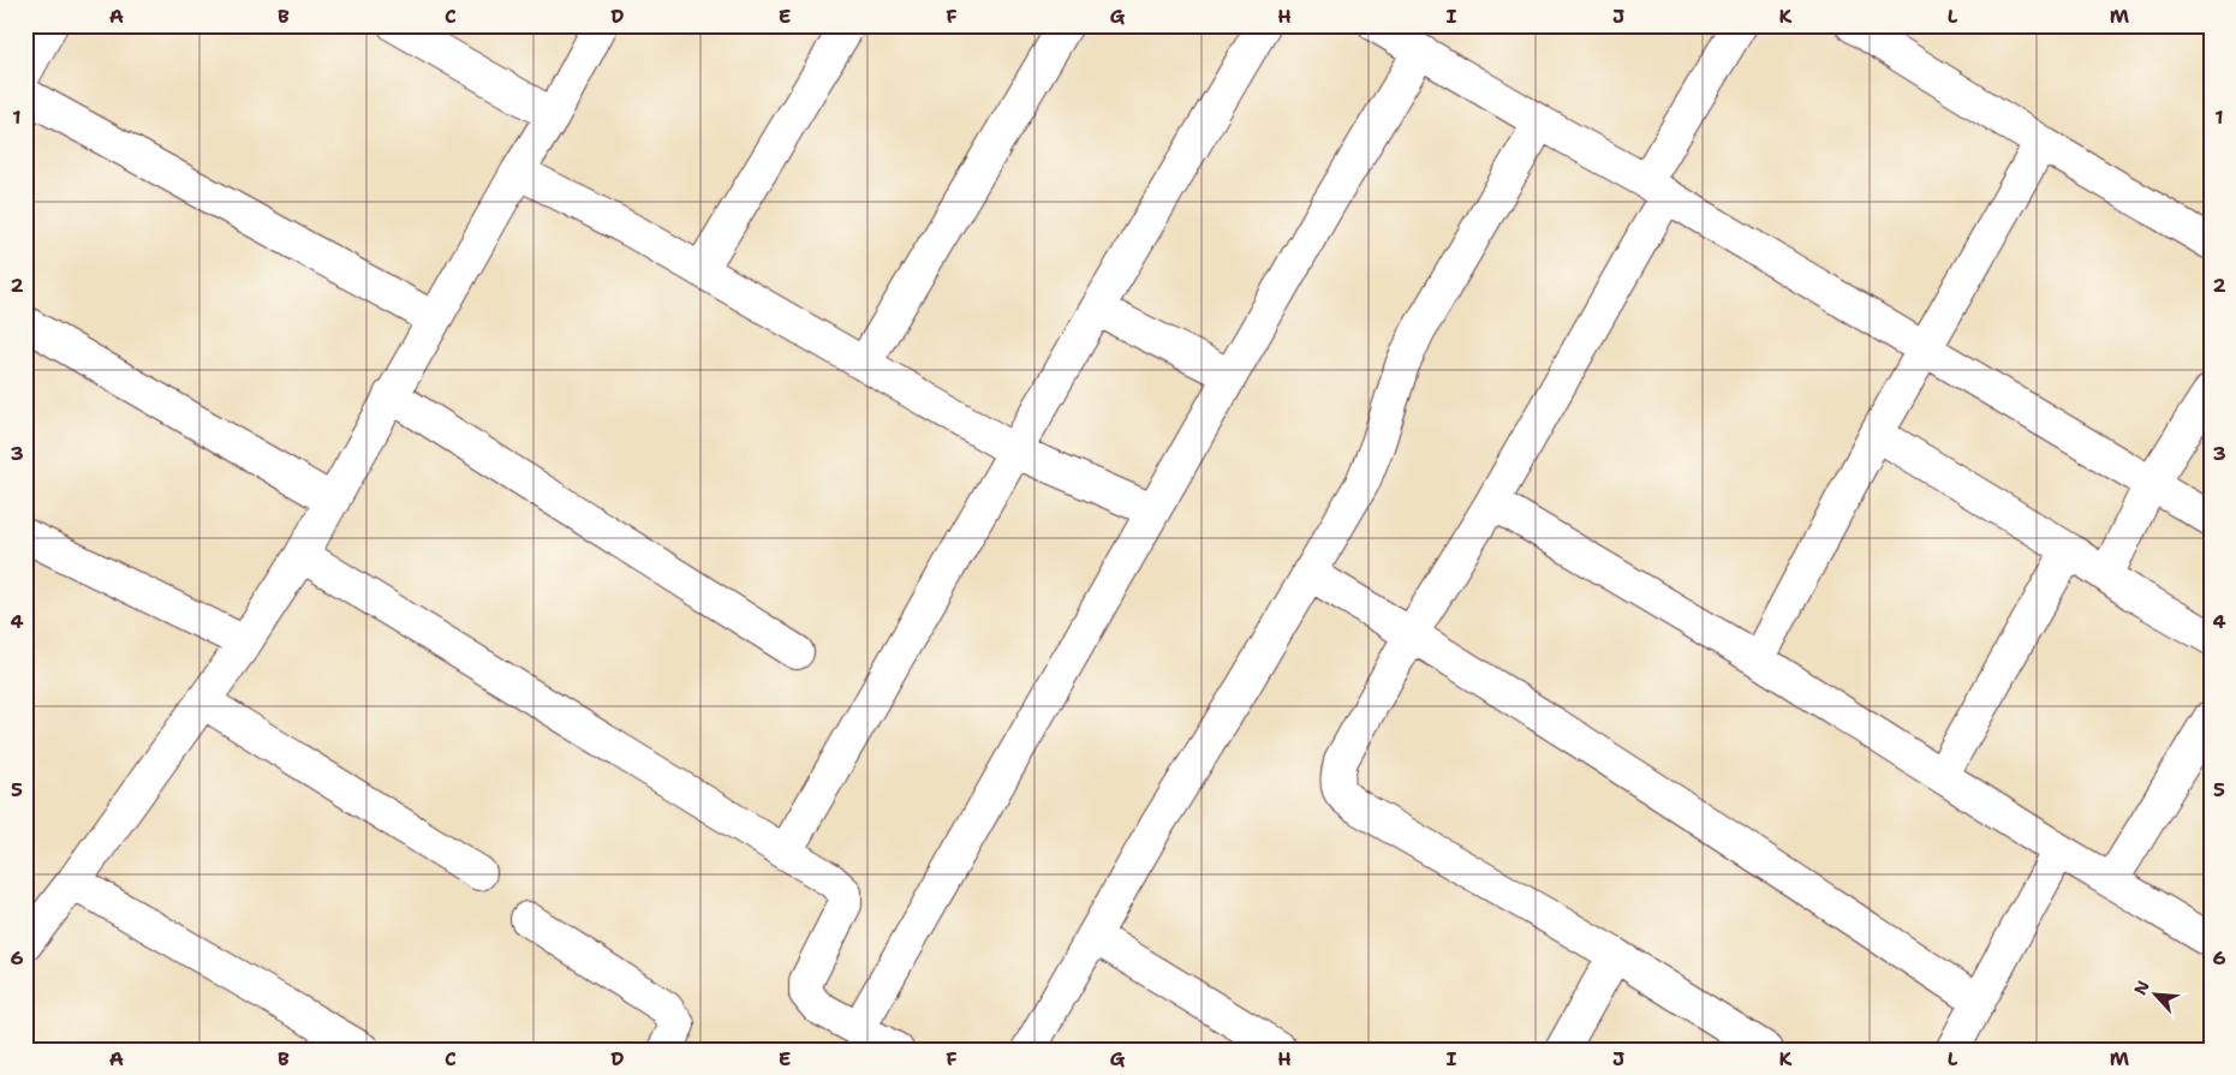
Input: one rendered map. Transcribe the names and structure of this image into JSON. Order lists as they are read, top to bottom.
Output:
{
  "north": "top left",
  "grid": {
    "columns": [
      "A",
      "B",
      "C",
      "D",
      "E",
      "F",
      "G",
      "H",
      "I",
      "J",
      "K",
      "L",
      "M"
    ],
    "rows": [
      "1",
      "2",
      "3",
      "4",
      "5",
      "6"
    ]
  }
}
